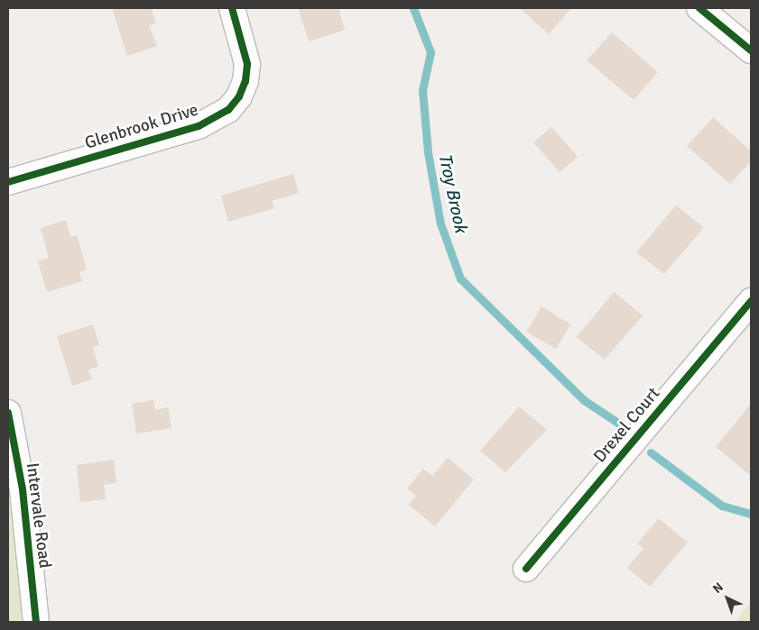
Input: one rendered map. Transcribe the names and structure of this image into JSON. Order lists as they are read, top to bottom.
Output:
{
  "streets": {
    "street": ["Glenbrook Drive", "Drexel Court", "Intervale Road"]
  },
  "water": ["Troy Brook"],
  "north": "top left"
}
